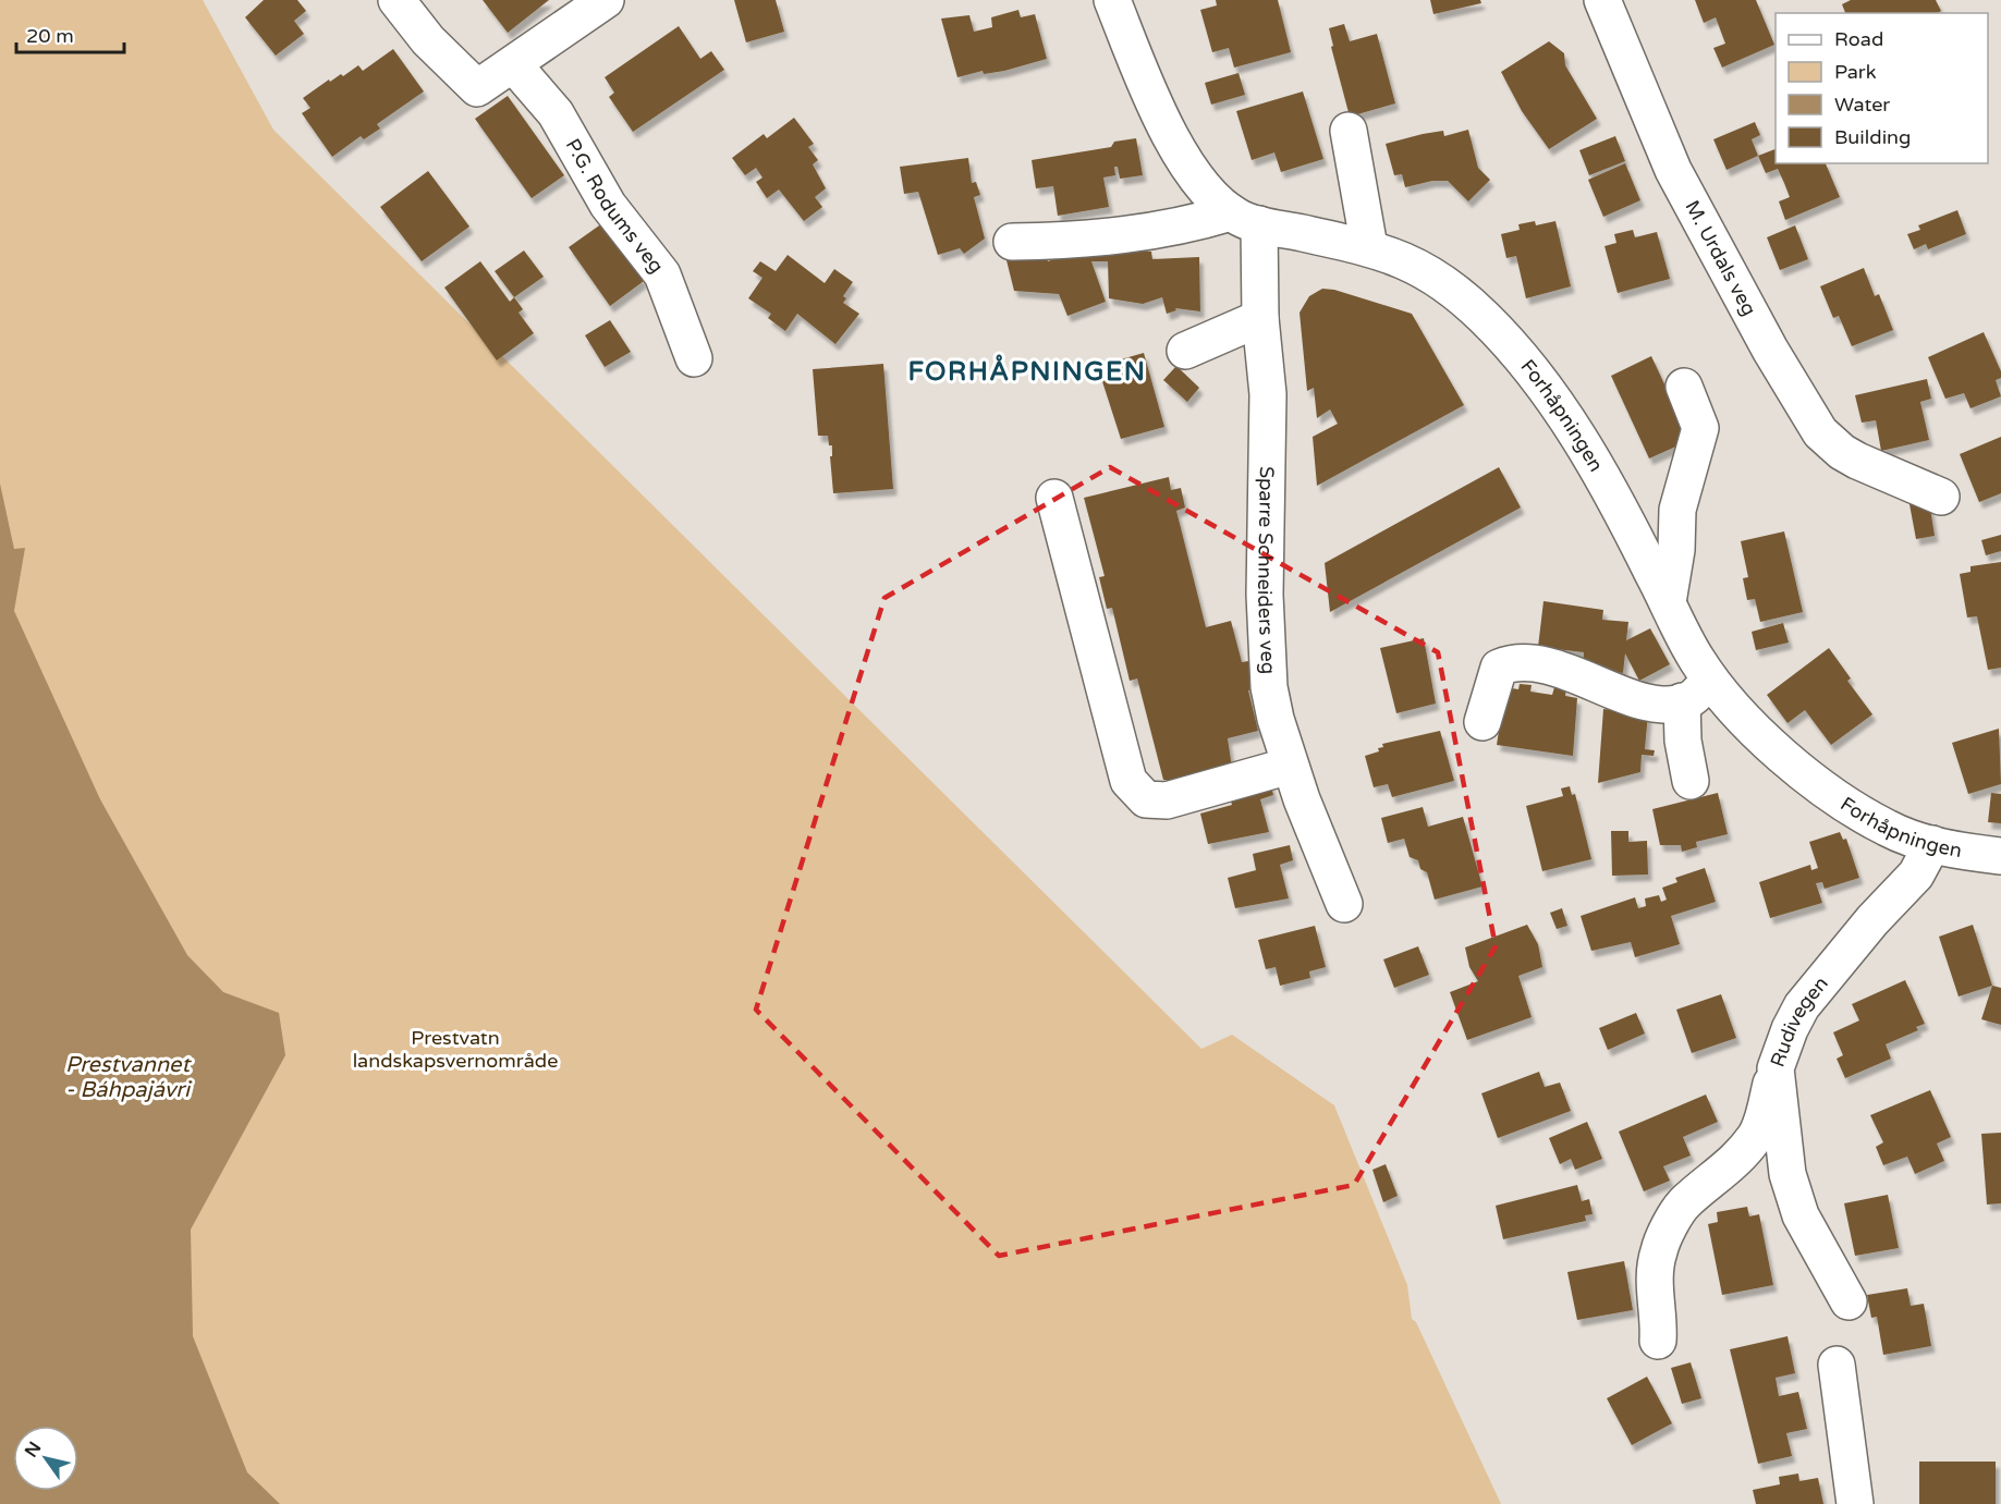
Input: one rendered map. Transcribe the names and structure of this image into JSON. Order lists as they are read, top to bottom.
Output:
{
  "streets": {
    "street": [
      "P.G. Rodums veg",
      "M. Urdals veg",
      "Forhåpningen",
      "Sparre Schneiders veg",
      "Rudivegen"
    ]
  },
  "crossings": [
    ["Forhåpningen", "Sparre Schneiders veg"],
    ["Forhåpningen", "Rudivegen"]
  ],
  "districts": ["FORHÅPNINGEN"],
  "water": ["Prestvannet - Báhpajávri"],
  "parks": ["Prestvatn landskapsvernområde"],
  "legend": [
    "Road",
    "Park",
    "Water",
    "Building"
  ],
  "scale_bar": "20 m",
  "north": "top left"
}
